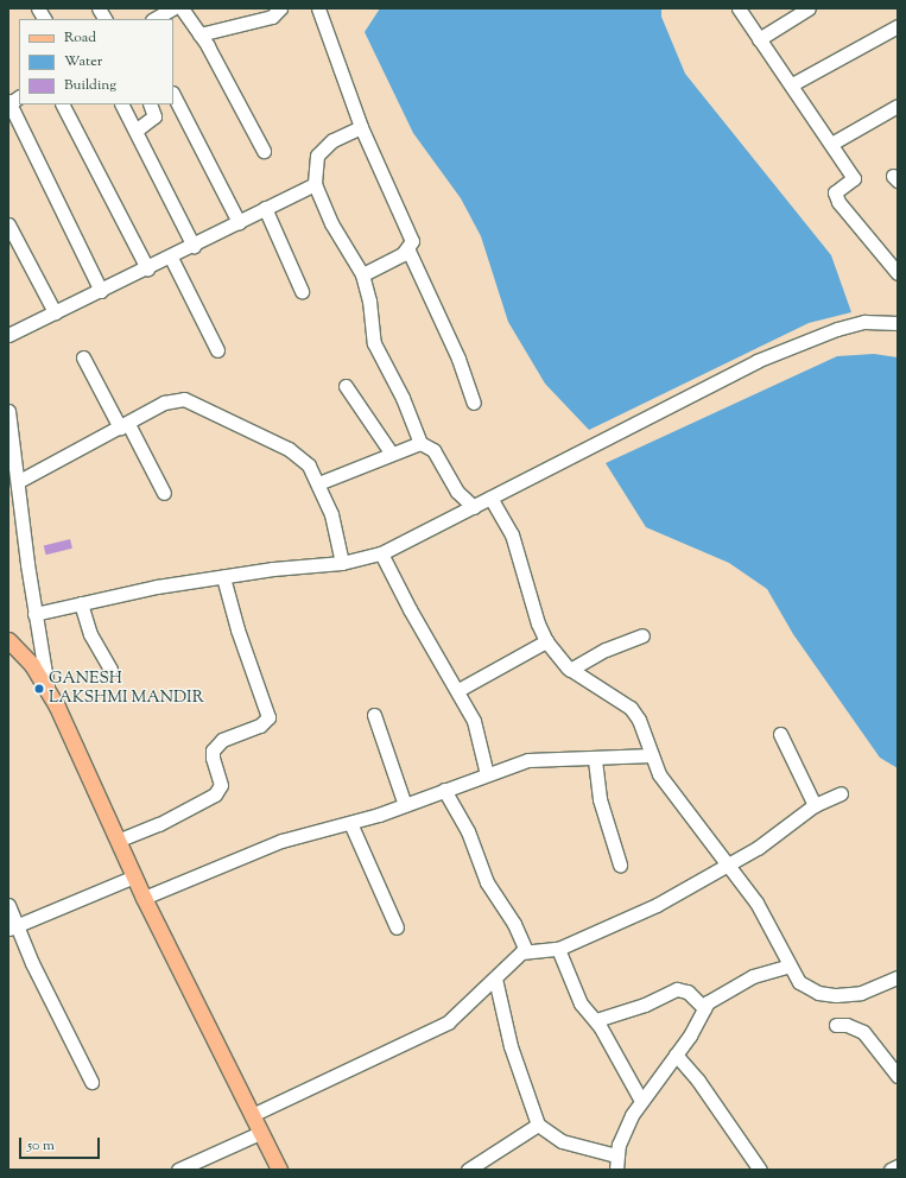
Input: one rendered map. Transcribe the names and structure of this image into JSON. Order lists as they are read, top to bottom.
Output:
{
  "places": ["GANESH LAKSHMI MANDIR"],
  "legend": ["Road", "Water", "Building"],
  "scale_bar": "50 m"
}
